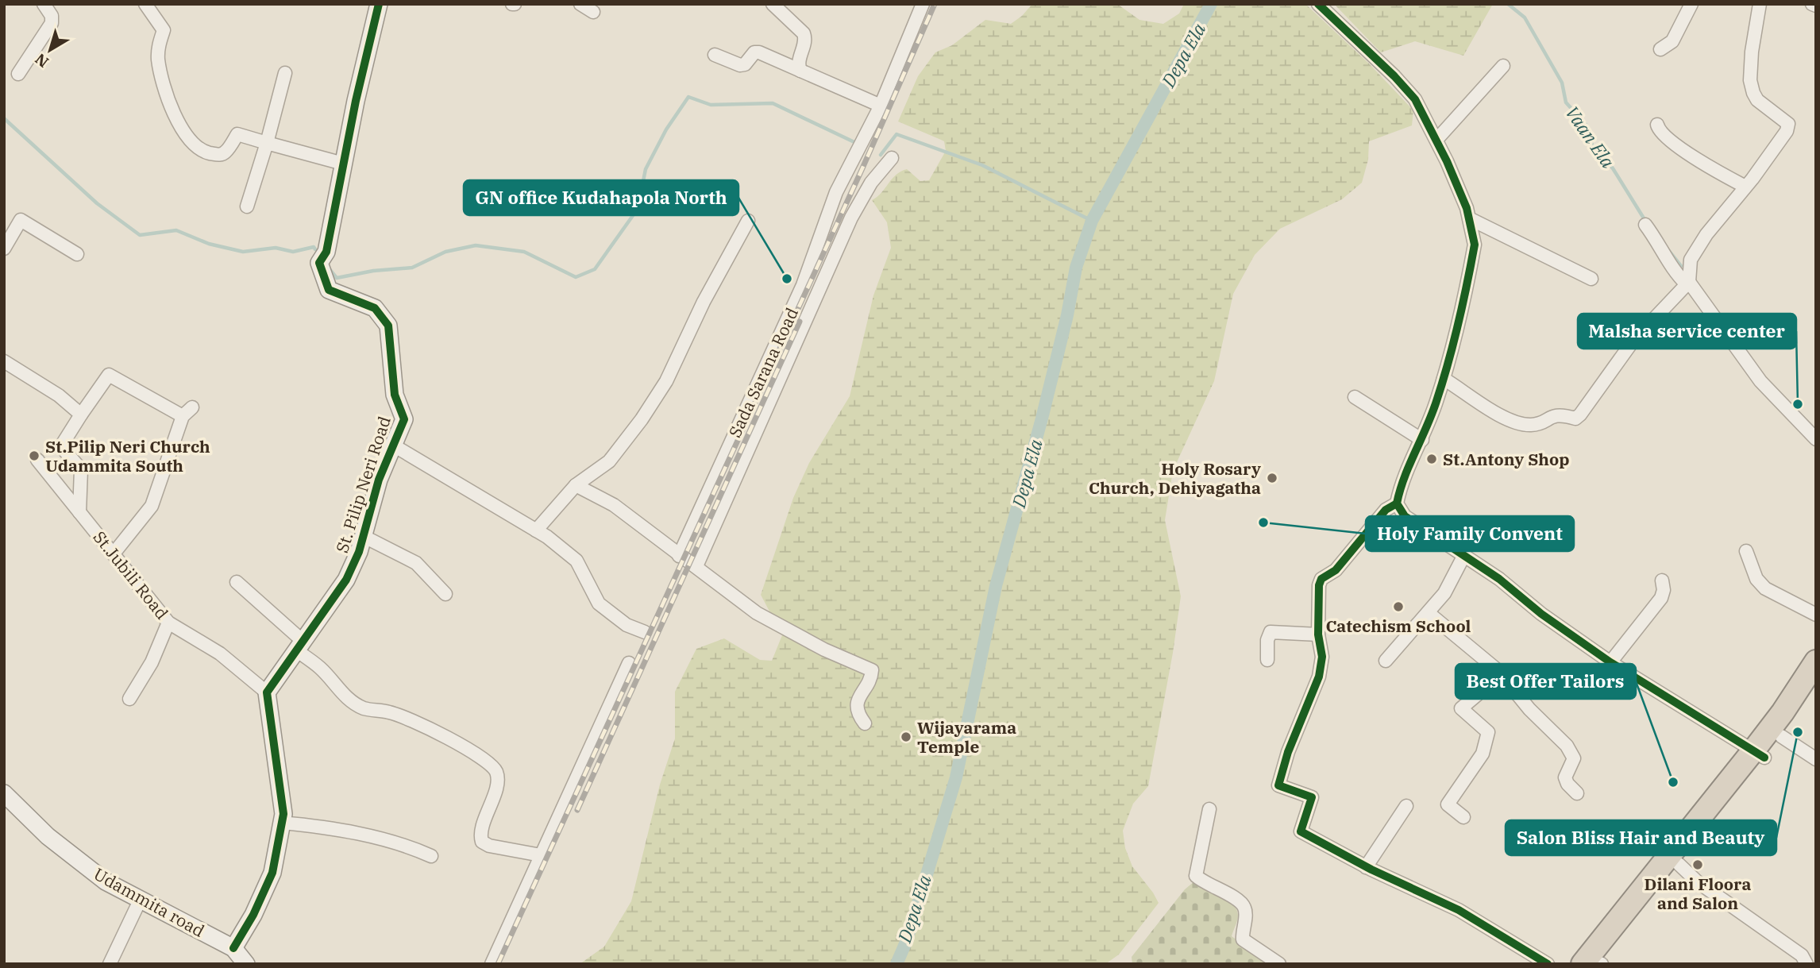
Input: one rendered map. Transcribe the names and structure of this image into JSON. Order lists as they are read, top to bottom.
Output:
{
  "streets": {
    "street": [
      "Sada Sarana Road",
      "St. Pilip Neri Road",
      "St.Jubili Road",
      "Udammita road"
    ]
  },
  "crossings": [
    ["St. Pilip Neri Road", "St.Jubili Road"]
  ],
  "water": ["Depa Ela", "Vaan Ela"],
  "places": [
    "GN office Kudahapola North",
    "Malsha service center",
    "St.Pilip Neri Church Udammita South",
    "St.Antony Shop",
    "Holy Rosary Church, Dehiyagatha",
    "Holy Family Convent",
    "Catechism School",
    "Salon Bliss Hair and Beauty",
    "Wijayarama Temple",
    "Best Offer Tailors",
    "Dilani Floora and Salon"
  ],
  "north": "bottom left"
}
